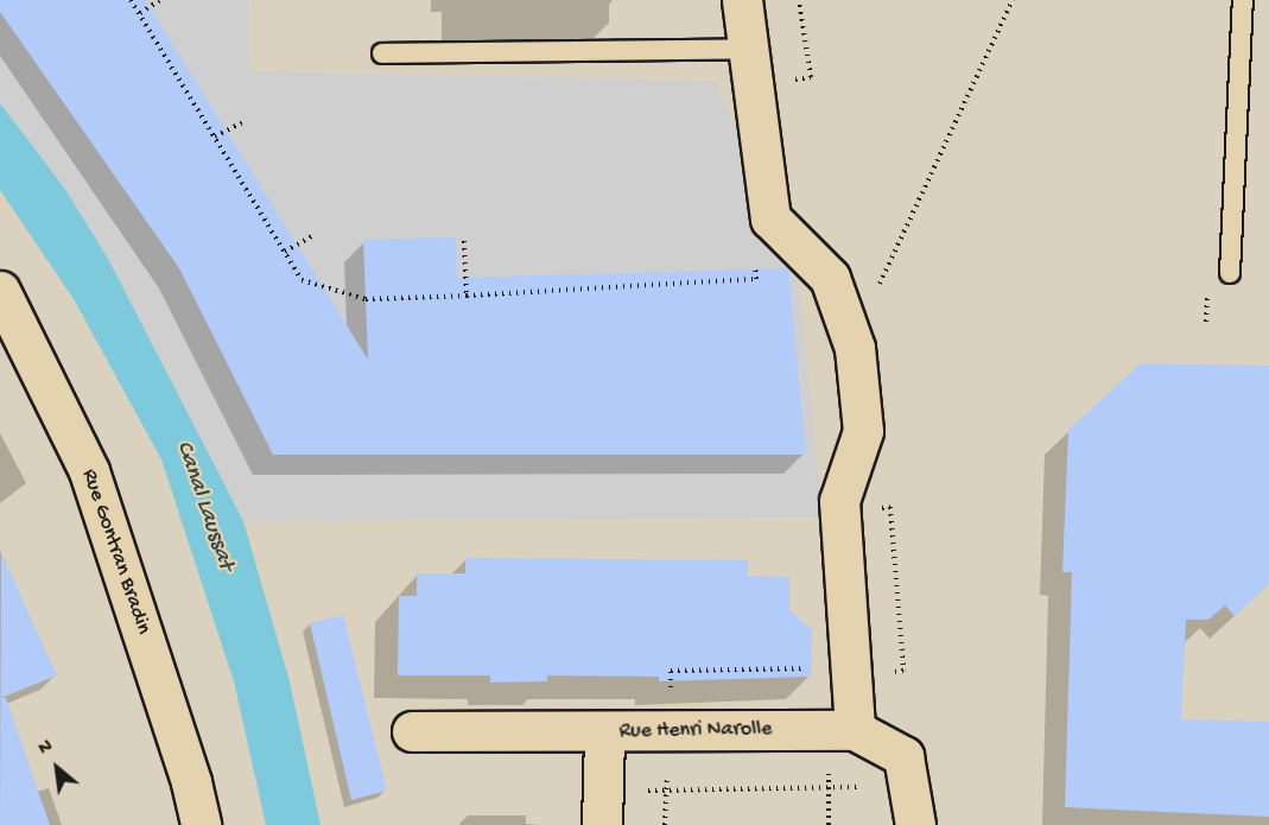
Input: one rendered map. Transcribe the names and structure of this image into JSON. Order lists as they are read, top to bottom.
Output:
{
  "streets": {
    "street": ["Rue Gontran Bradin", "Rue Henri Narolle"]
  },
  "water": ["Canal Laussat"],
  "north": "top left"
}
